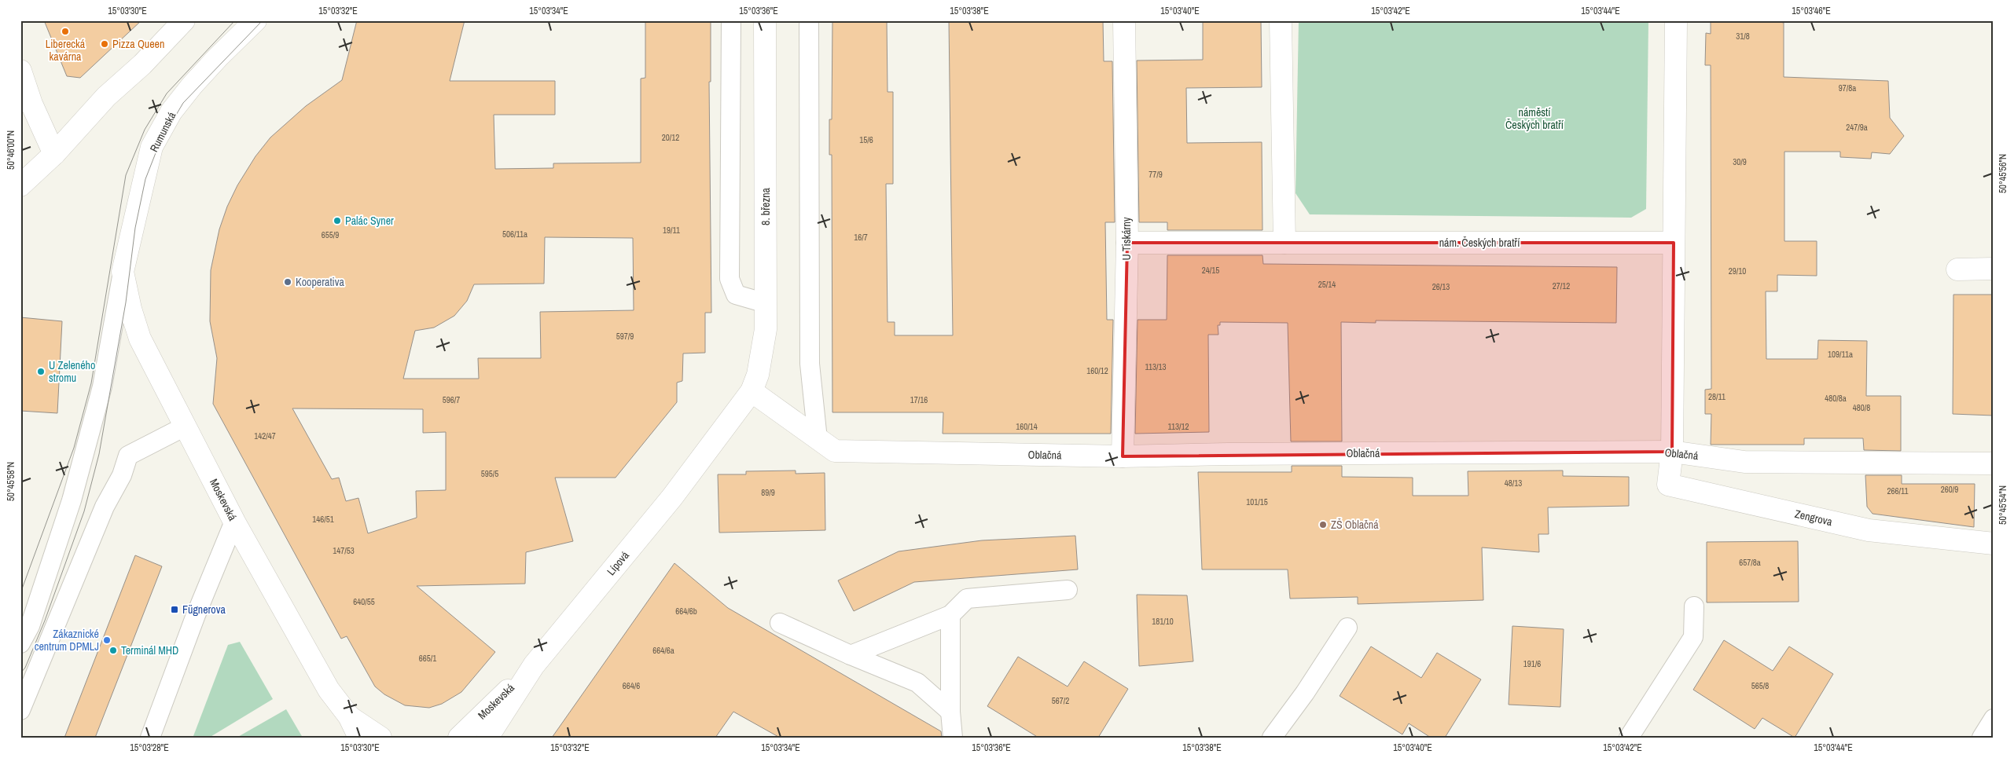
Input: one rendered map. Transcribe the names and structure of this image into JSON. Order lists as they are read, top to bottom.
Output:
{
  "streets": {
    "street": [
      "Rumunská",
      "8. března",
      "U Tiskárny",
      "nám. Českých bratří",
      "Oblačná",
      "Moskevská",
      "Zengrova",
      "Lípová"
    ]
  },
  "crossings": [
    ["Rumunská", "Moskevská"],
    ["8. března", "Oblačná"],
    ["8. března", "Lípová"],
    ["U Tiskárny", "nám. Českých bratří"],
    ["U Tiskárny", "Oblačná"],
    ["Oblačná", "Zengrova"],
    ["Oblačná", "Lípová"],
    ["Moskevská", "Lípová"]
  ],
  "parks": ["náměstí Českých bratří"],
  "places": {
    "other": [
      "Liberecká kavárna",
      "Pizza Queen",
      "Palác Syner",
      "Kooperativa",
      "U Zeleného stromu",
      "ZŠ Oblačná",
      "Zákaznické centrum DPMLJ",
      "Terminál MHD"
    ],
    "transit": ["Fügnerova"]
  },
  "house_numbers": [
    "31/8",
    "97/8a",
    "247/9a",
    "20/12",
    "15/6",
    "30/9",
    "77/9",
    "19/11",
    "506/11a",
    "655/9",
    "16/7",
    "24/15",
    "29/10",
    "25/14",
    "27/12",
    "26/13",
    "597/9",
    "109/11a",
    "113/13",
    "160/12",
    "28/11",
    "480/8a",
    "596/7",
    "17/16",
    "480/8",
    "160/14",
    "113/12",
    "142/47",
    "595/5",
    "48/13",
    "260/9",
    "266/11",
    "89/9",
    "101/15",
    "146/51",
    "147/53",
    "657/8a",
    "640/55",
    "664/6b",
    "181/10",
    "664/6a",
    "665/1",
    "191/6",
    "664/6",
    "565/8",
    "567/2"
  ],
  "coordinates": [
    "15°03'30\"E",
    "15°03'32\"E",
    "15°03'34\"E",
    "15°03'36\"E",
    "15°03'38\"E",
    "15°03'40\"E",
    "15°03'42\"E",
    "15°03'44\"E",
    "15°03'46\"E",
    "50°46'00\"N",
    "50°45'56\"N",
    "50°45'58\"N",
    "50°45'54\"N",
    "15°03'28\"E"
  ]
}
